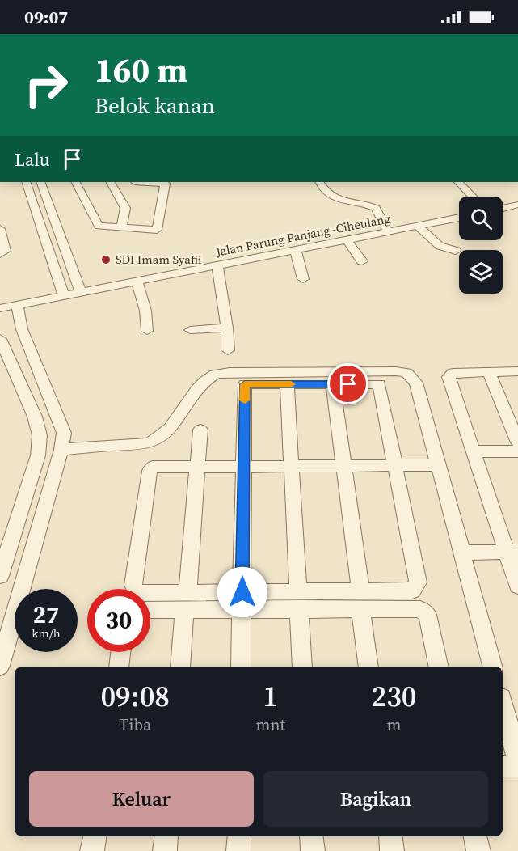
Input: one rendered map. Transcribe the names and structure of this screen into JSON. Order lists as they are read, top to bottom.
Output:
{
  "streets": {
    "street": ["Jalan Parung Panjang–Ciheulang"]
  },
  "places": ["SDI Imam Syafii"],
  "page": {
    "status": "09:07",
    "turn": ["160 m", "Belok kanan"],
    "then": "Lalu",
    "speed": "27 km/h",
    "limit": "30",
    "eta": [
      "09:08",
      "Tiba",
      "1",
      "mnt",
      "230",
      "m"
    ],
    "buttons": ["Keluar", "Bagikan"]
  }
}
